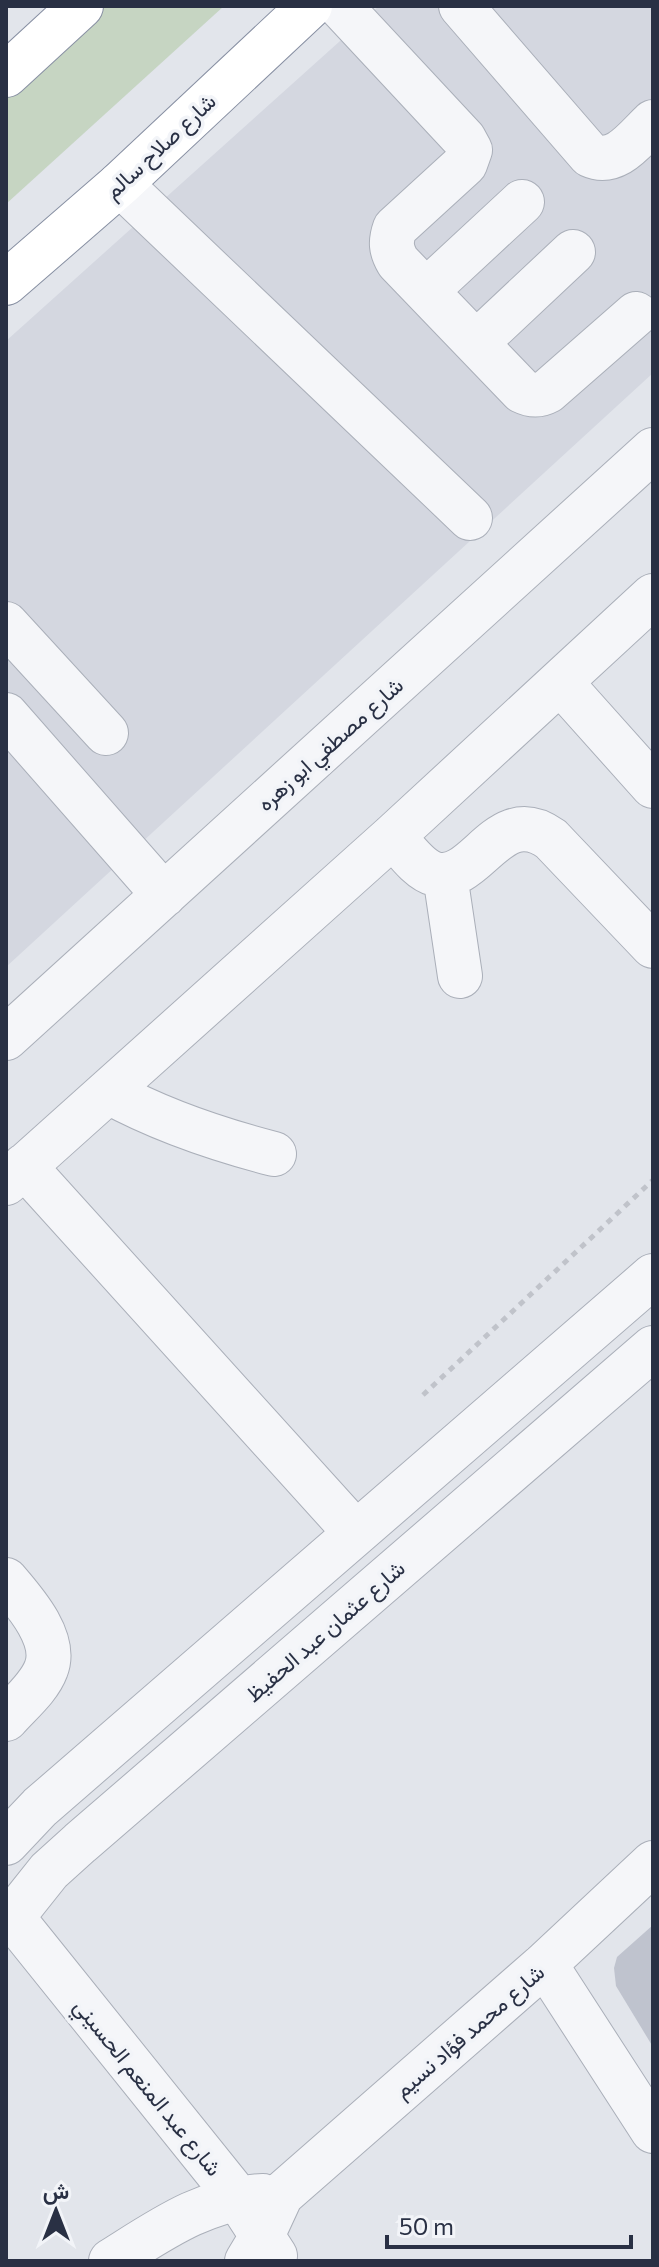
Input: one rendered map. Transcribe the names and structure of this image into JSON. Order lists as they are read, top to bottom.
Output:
{
  "streets": {
    "highway": ["شارع صلاح سالم"],
    "street": [
      "شارع مصطفي ابو زهره",
      "شارع عثمان عبد الحفيظ",
      "شارع محمد فؤاد نسيم",
      "شارع عبد المنعم الحسيني"
    ]
  },
  "crossings": [
    ["شارع عثمان عبد الحفيظ", "شارع عبد المنعم الحسيني"],
    ["شارع محمد فؤاد نسيم", "شارع عبد المنعم الحسيني"]
  ],
  "scale_bar": "50 m",
  "north": "top"
}
